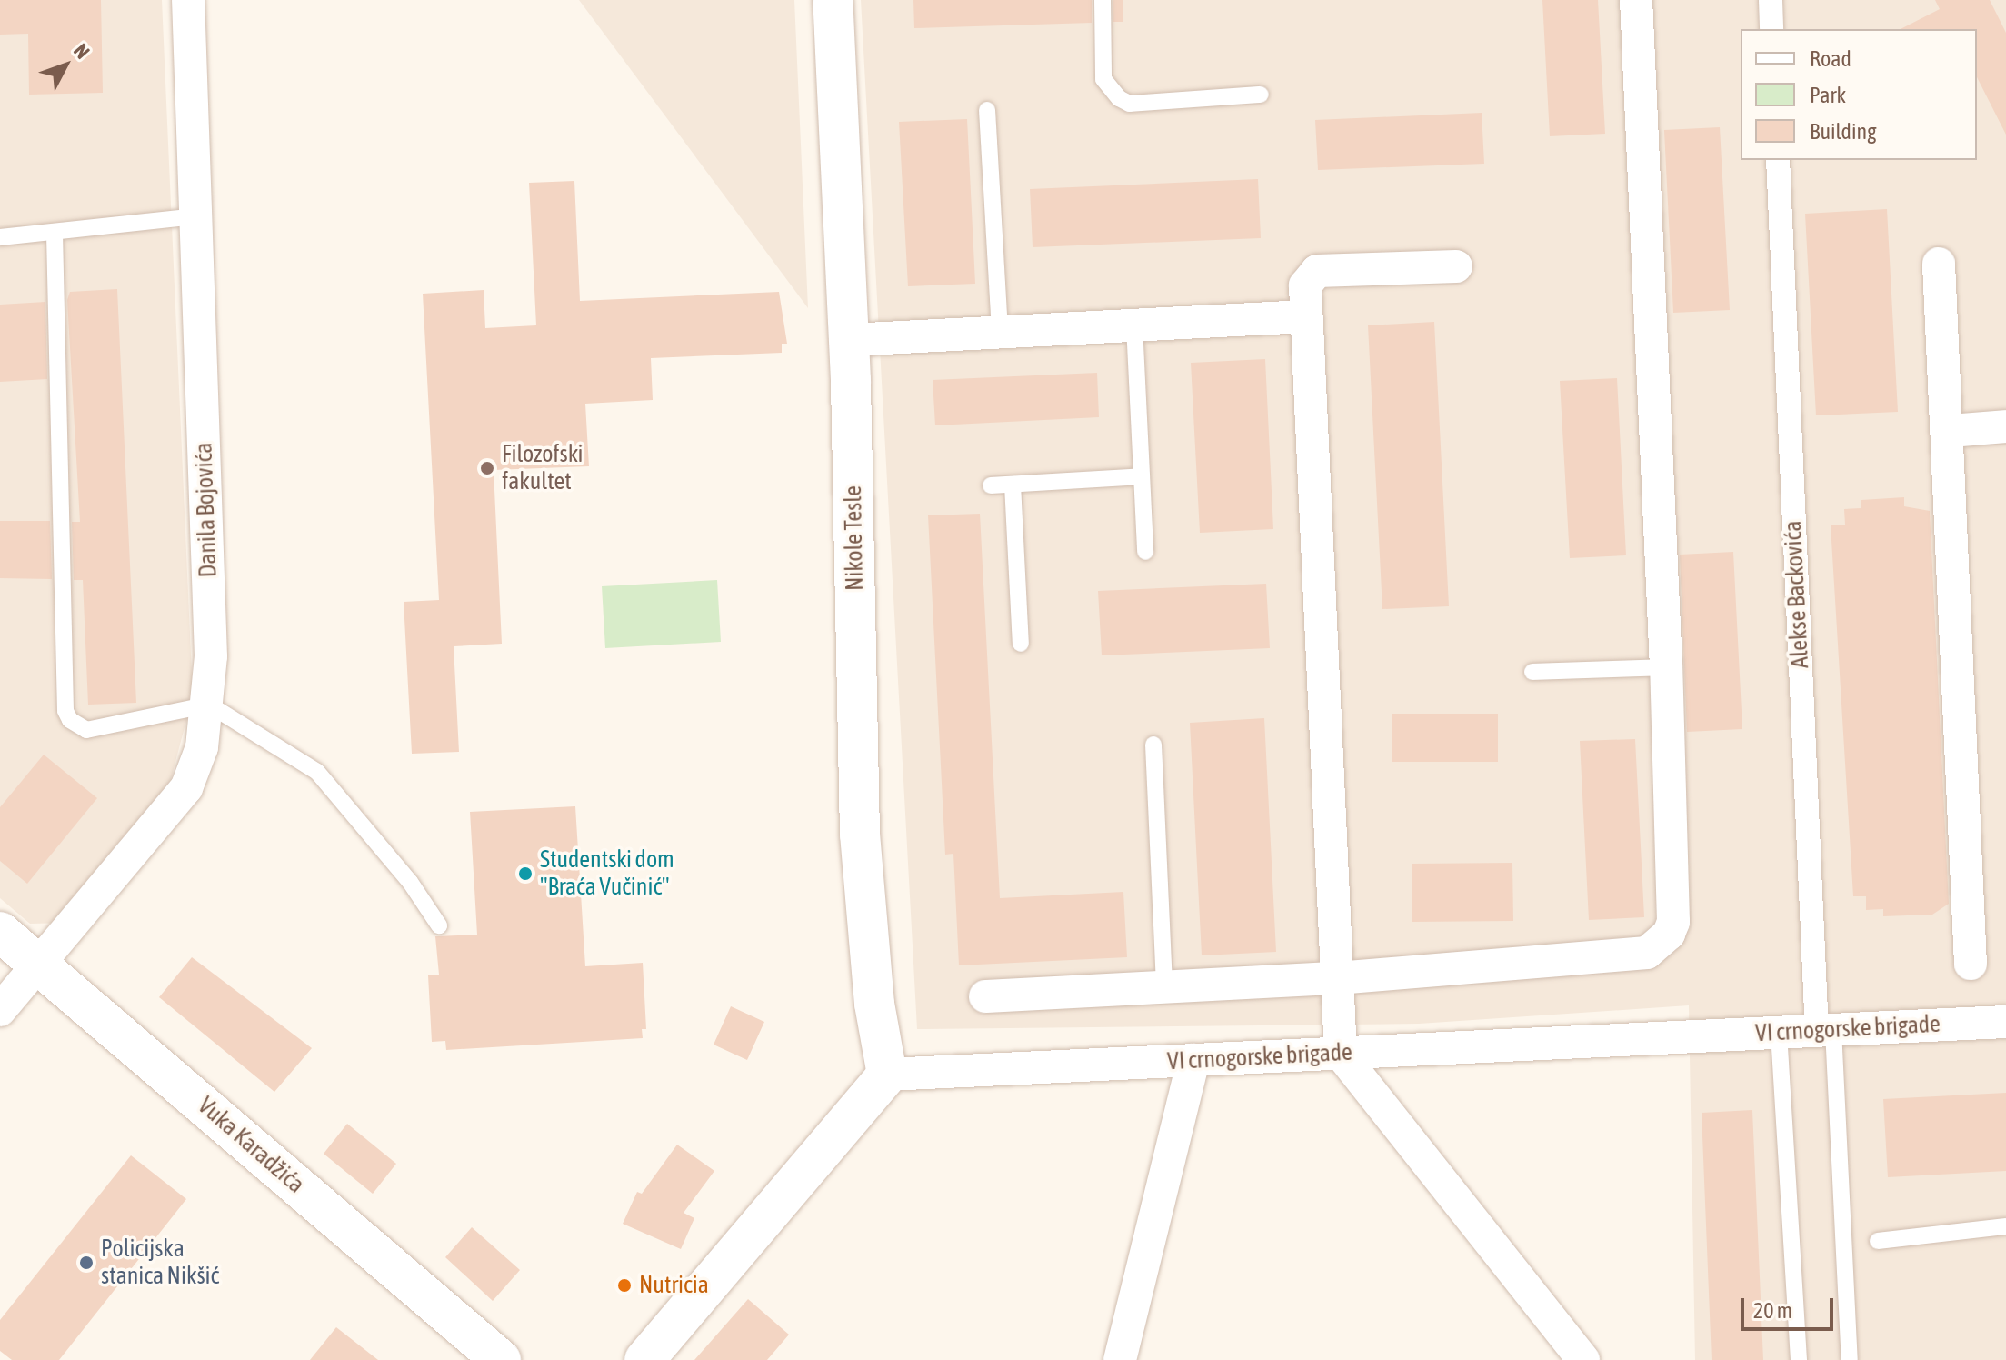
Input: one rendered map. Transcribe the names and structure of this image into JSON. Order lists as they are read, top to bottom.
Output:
{
  "streets": {
    "street": [
      "Danila Bojovića",
      "Nikole Tesle",
      "Alekse Backovića",
      "VI crnogorske brigade",
      "Vuka Karadžića"
    ]
  },
  "crossings": [
    ["Danila Bojovića", "Vuka Karadžića"],
    ["Nikole Tesle", "VI crnogorske brigade"],
    ["Alekse Backovića", "VI crnogorske brigade"]
  ],
  "places": [
    "Filozofski fakultet",
    "Studentski dom \"Braća Vučinić\"",
    "Policijska stanica Nikšić",
    "Nutricia"
  ],
  "legend": ["Road", "Park", "Building"],
  "scale_bar": "20 m",
  "north": "top right"
}
